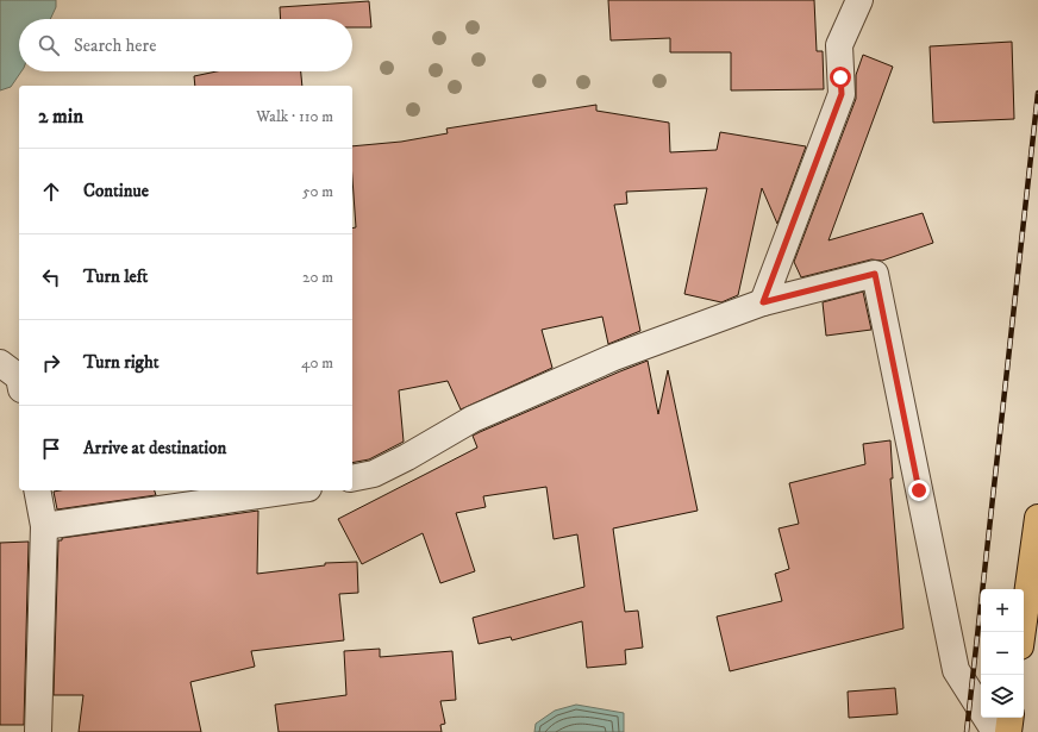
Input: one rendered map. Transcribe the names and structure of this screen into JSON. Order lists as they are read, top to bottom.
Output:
{
  "page": {
    "search": "Search here",
    "heading": ["2 min", "Walk · 110 m"],
    "list": [
      ["Continue", "50 m"],
      ["Turn left", "20 m"],
      ["Turn right", "40 m"],
      "Arrive at destination"
    ],
    "map_buttons": ["+", "−"]
  }
}
